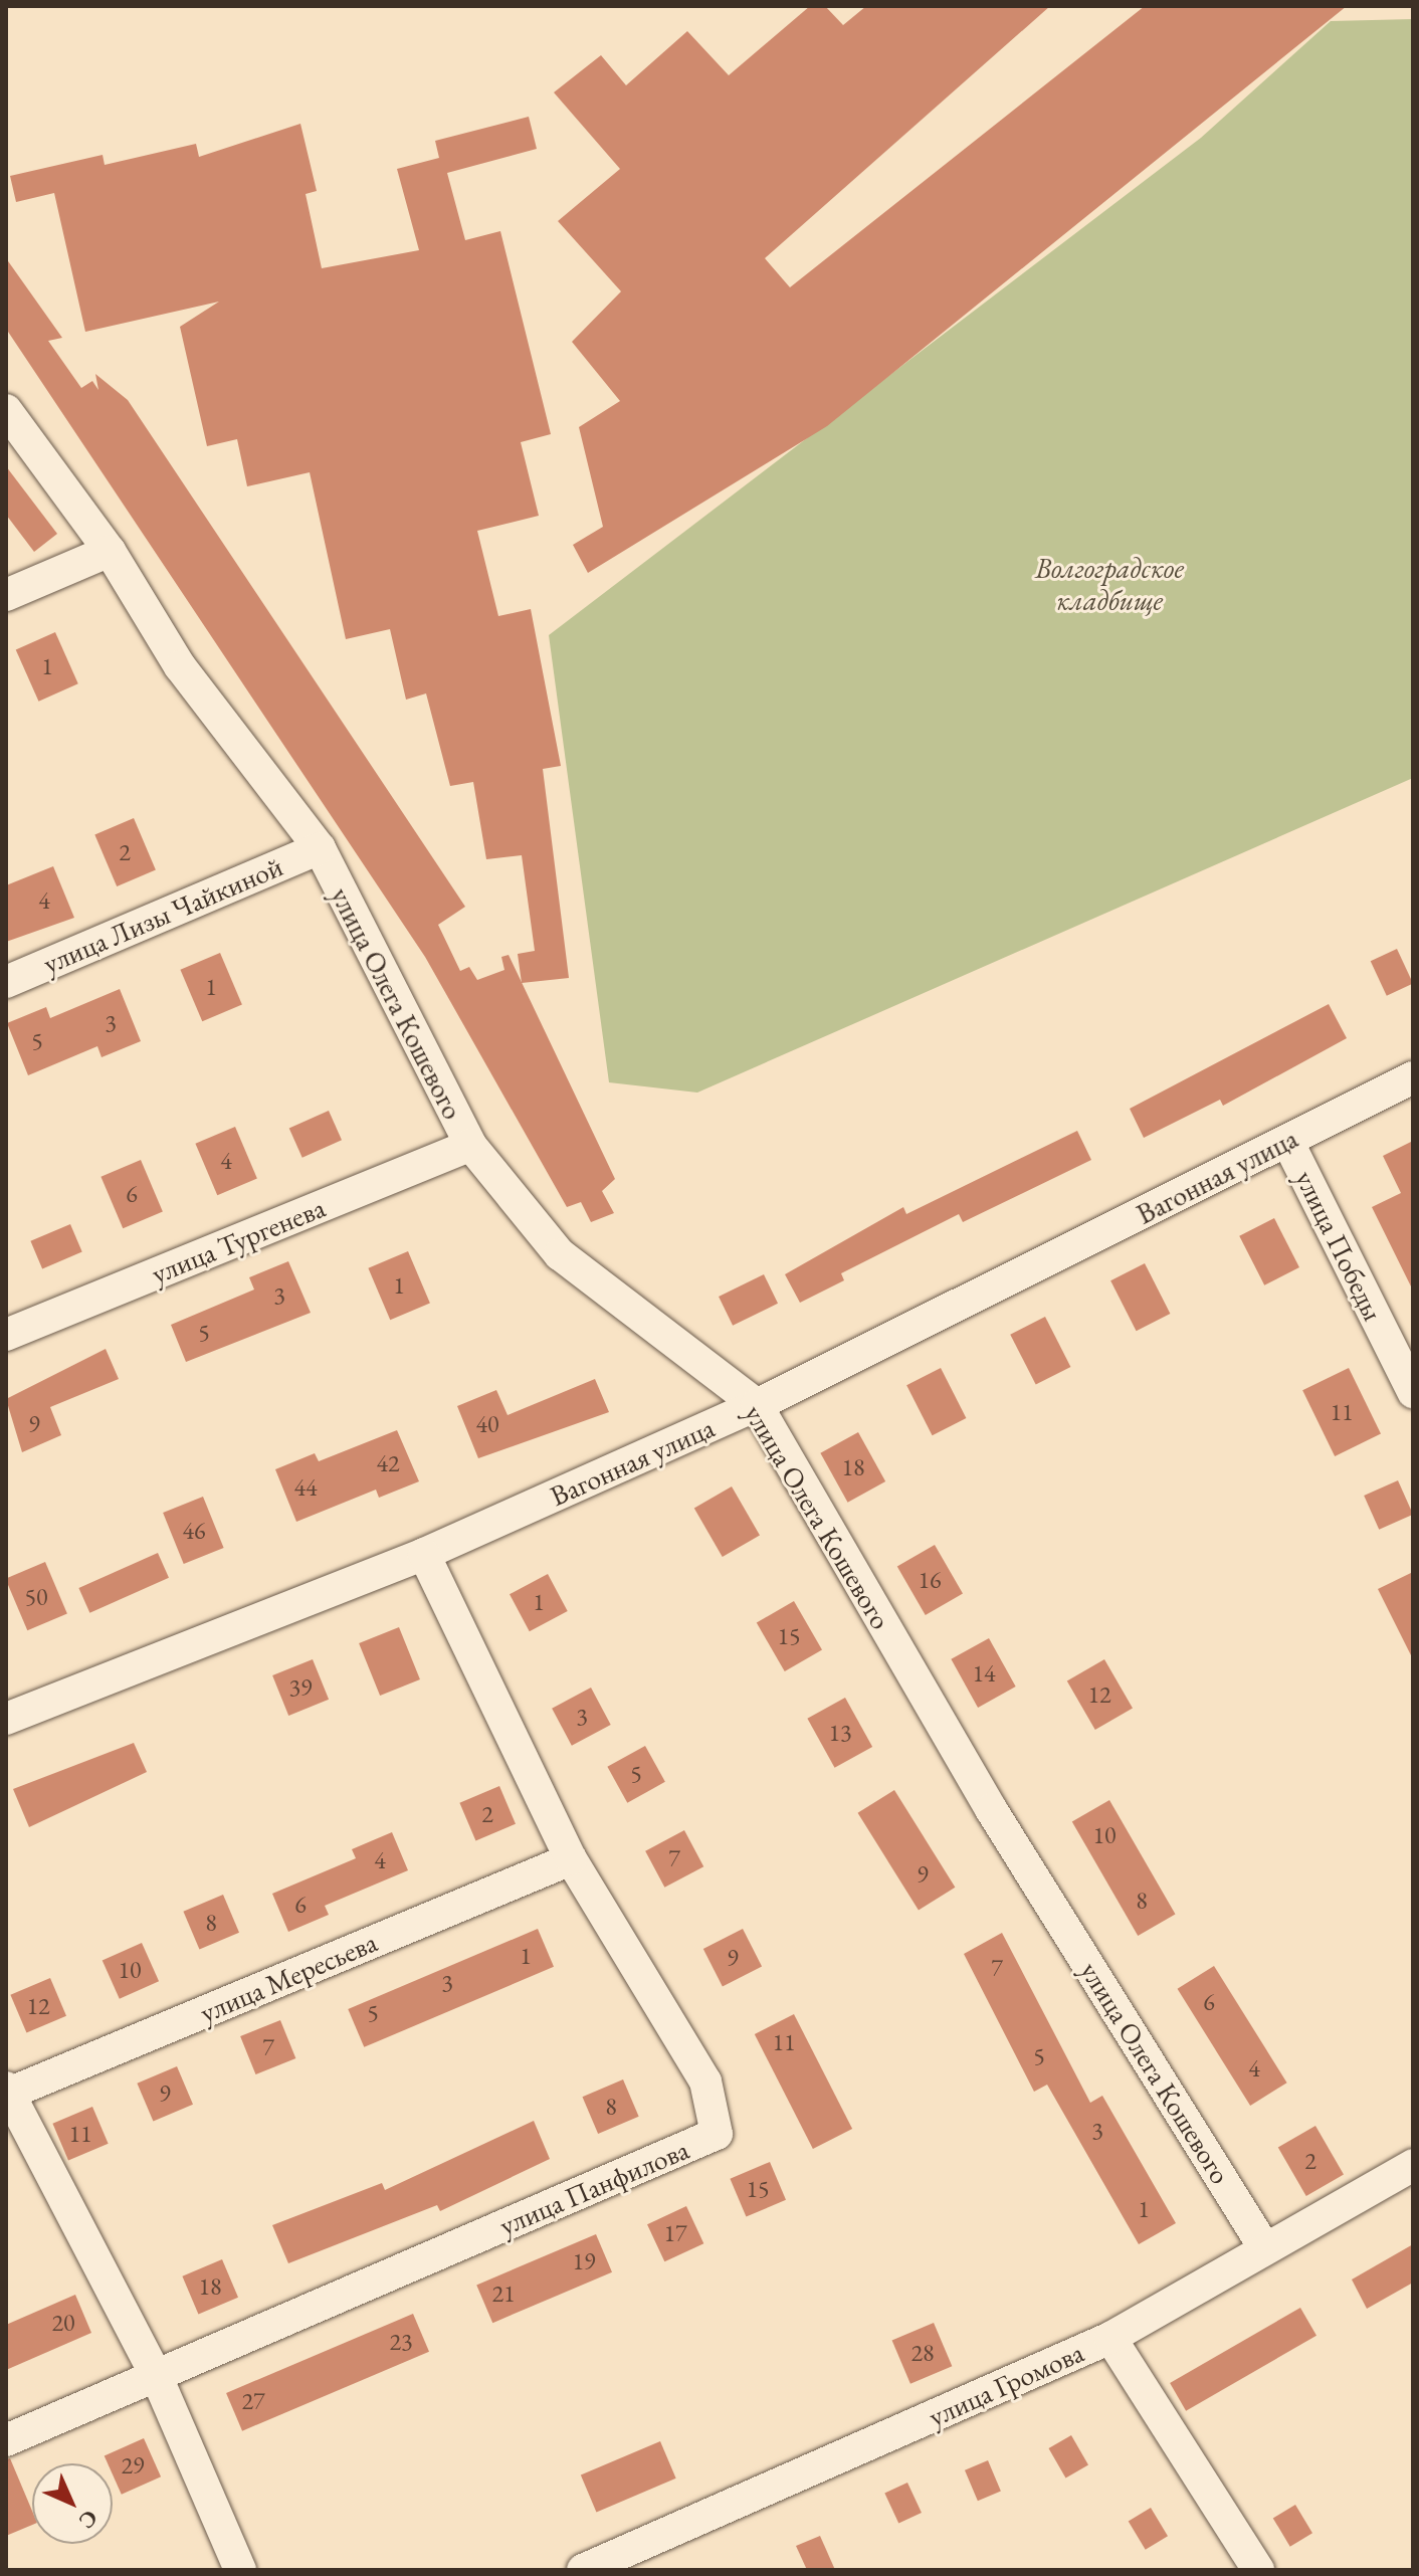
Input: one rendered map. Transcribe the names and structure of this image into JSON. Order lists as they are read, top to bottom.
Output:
{
  "streets": {
    "street": [
      "улица Лизы Чайкиной",
      "улица Олега Кошевого",
      "Вагонная улица",
      "улица Тургенева",
      "улица Победы",
      "улица Мересьева",
      "улица Панфилова",
      "улица Громова"
    ]
  },
  "crossings": [
    ["улица Лизы Чайкиной", "улица Олега Кошевого"],
    ["улица Олега Кошевого", "Вагонная улица"],
    ["улица Олега Кошевого", "улица Тургенева"],
    ["улица Олега Кошевого", "улица Громова"],
    ["Вагонная улица", "улица Победы"],
    ["Вагонная улица", "улица Панфилова"],
    ["улица Мересьева", "улица Панфилова"]
  ],
  "parks": ["Волгоградское кладбище"],
  "house_numbers": [
    "1",
    "2",
    "4",
    "1",
    "3",
    "5",
    "4",
    "6",
    "1",
    "3",
    "5",
    "11",
    "9",
    "40",
    "42",
    "18",
    "44",
    "46",
    "16",
    "50",
    "1",
    "15",
    "14",
    "39",
    "12",
    "3",
    "13",
    "5",
    "2",
    "10",
    "7",
    "4",
    "9",
    "8",
    "6",
    "8",
    "1",
    "9",
    "7",
    "10",
    "3",
    "6",
    "12",
    "5",
    "11",
    "7",
    "5",
    "4",
    "9",
    "8",
    "3",
    "11",
    "2",
    "15",
    "1",
    "17",
    "19",
    "18",
    "21",
    "20",
    "23",
    "28",
    "27",
    "29"
  ],
  "north": "bottom right"
}
